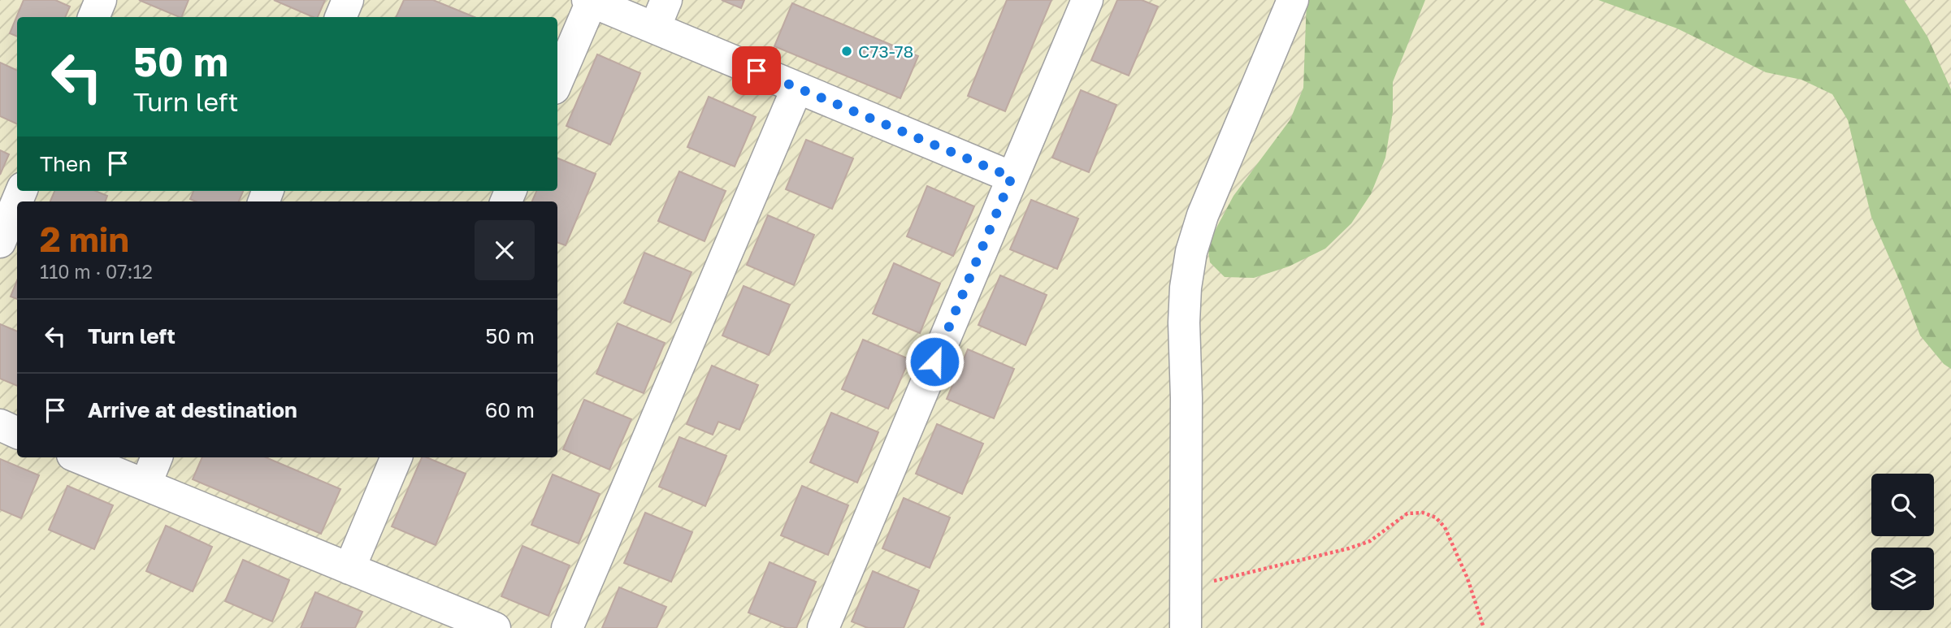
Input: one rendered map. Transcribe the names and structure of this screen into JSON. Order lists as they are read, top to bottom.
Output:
{
  "places": ["C73-78"],
  "page": {
    "turn": ["50 m", "Turn left"],
    "then": "Then",
    "heading": ["2 min", "110 m · 07:12"],
    "list": [
      {
        "name": "Turn left",
        "value": "50 m"
      },
      {
        "name": "Arrive at destination",
        "value": "60 m"
      }
    ]
  }
}
